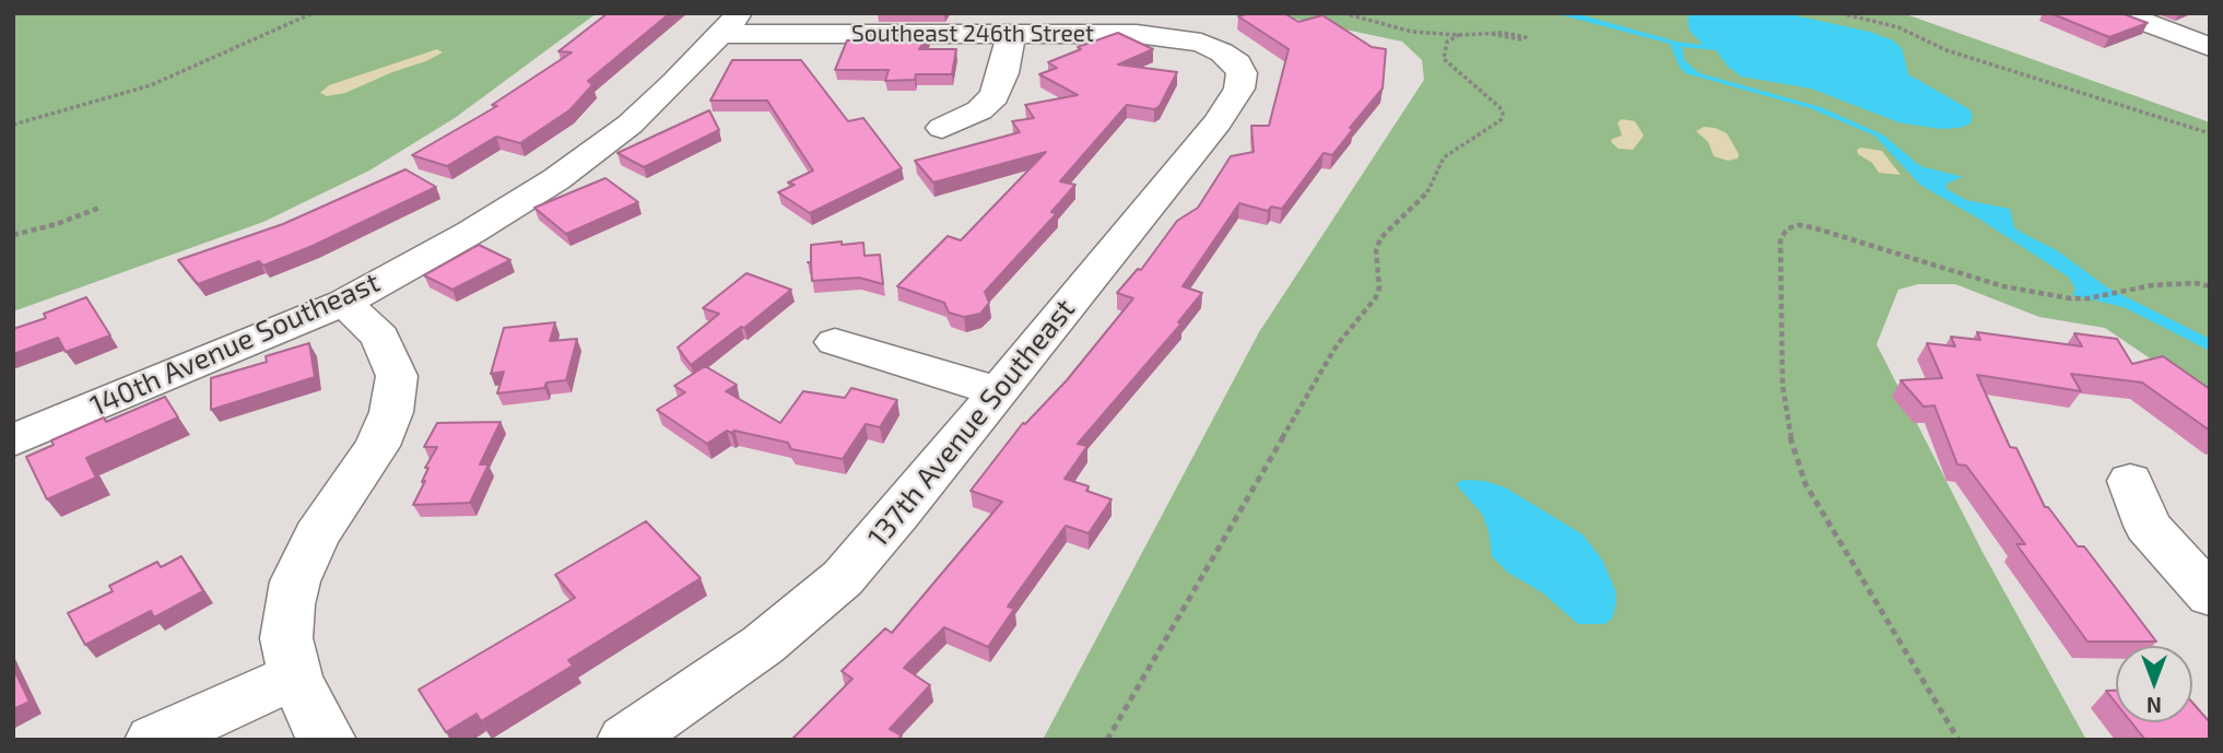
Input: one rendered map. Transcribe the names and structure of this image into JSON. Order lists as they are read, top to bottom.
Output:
{
  "streets": {
    "street": ["Southeast 246th Street", "140th Avenue Southeast", "137th Avenue Southeast"]
  },
  "crossings": [
    ["Southeast 246th Street", "140th Avenue Southeast"],
    ["Southeast 246th Street", "137th Avenue Southeast"]
  ],
  "north": "bottom"
}
